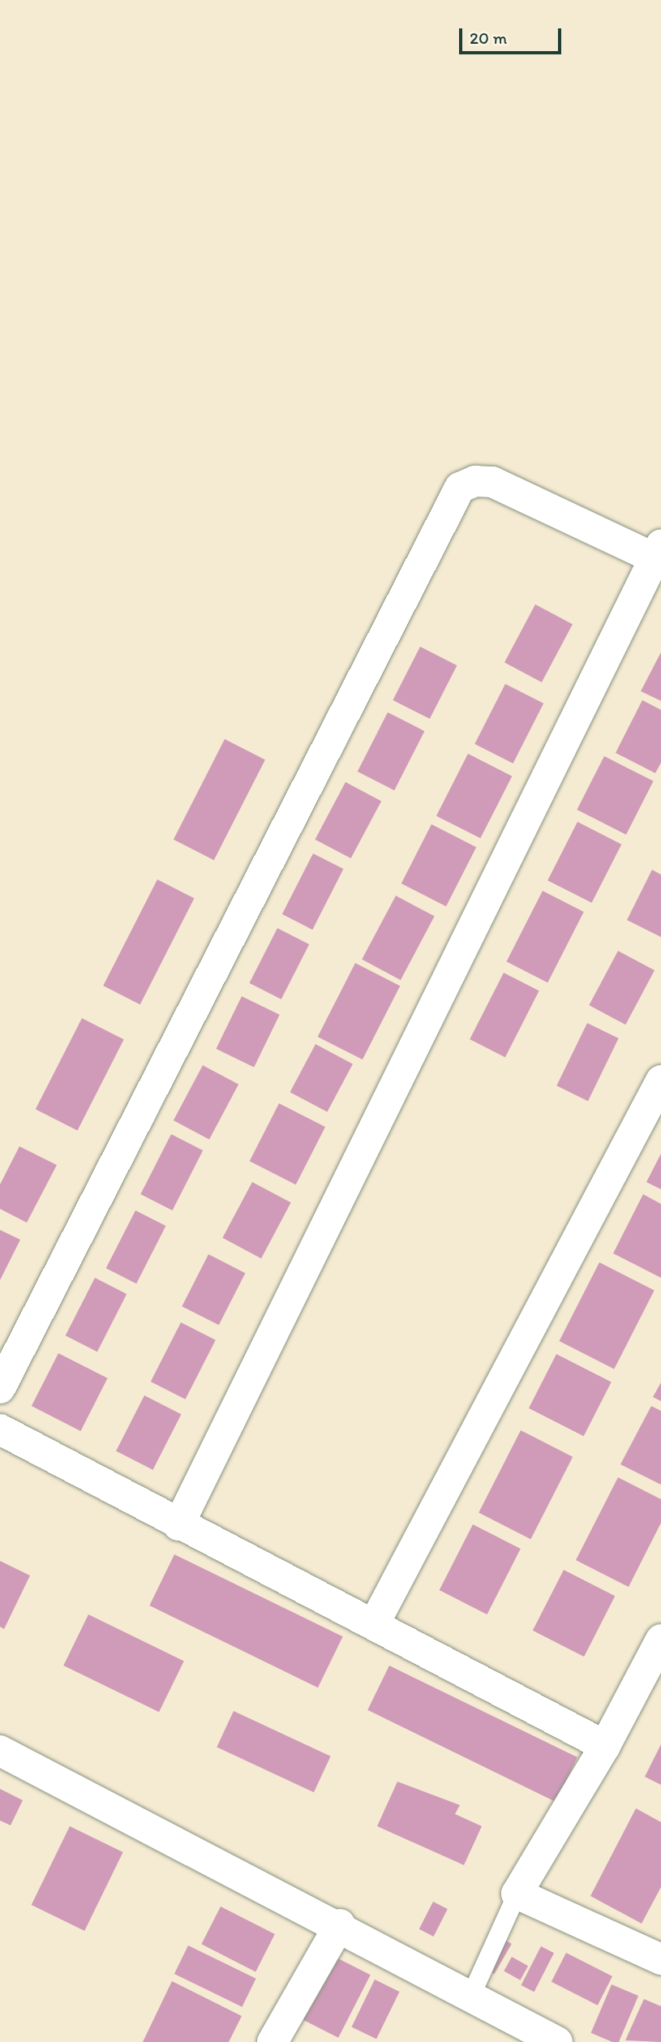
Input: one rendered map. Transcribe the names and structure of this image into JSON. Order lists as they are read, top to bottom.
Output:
{
  "scale_bar": "20 m"
}
